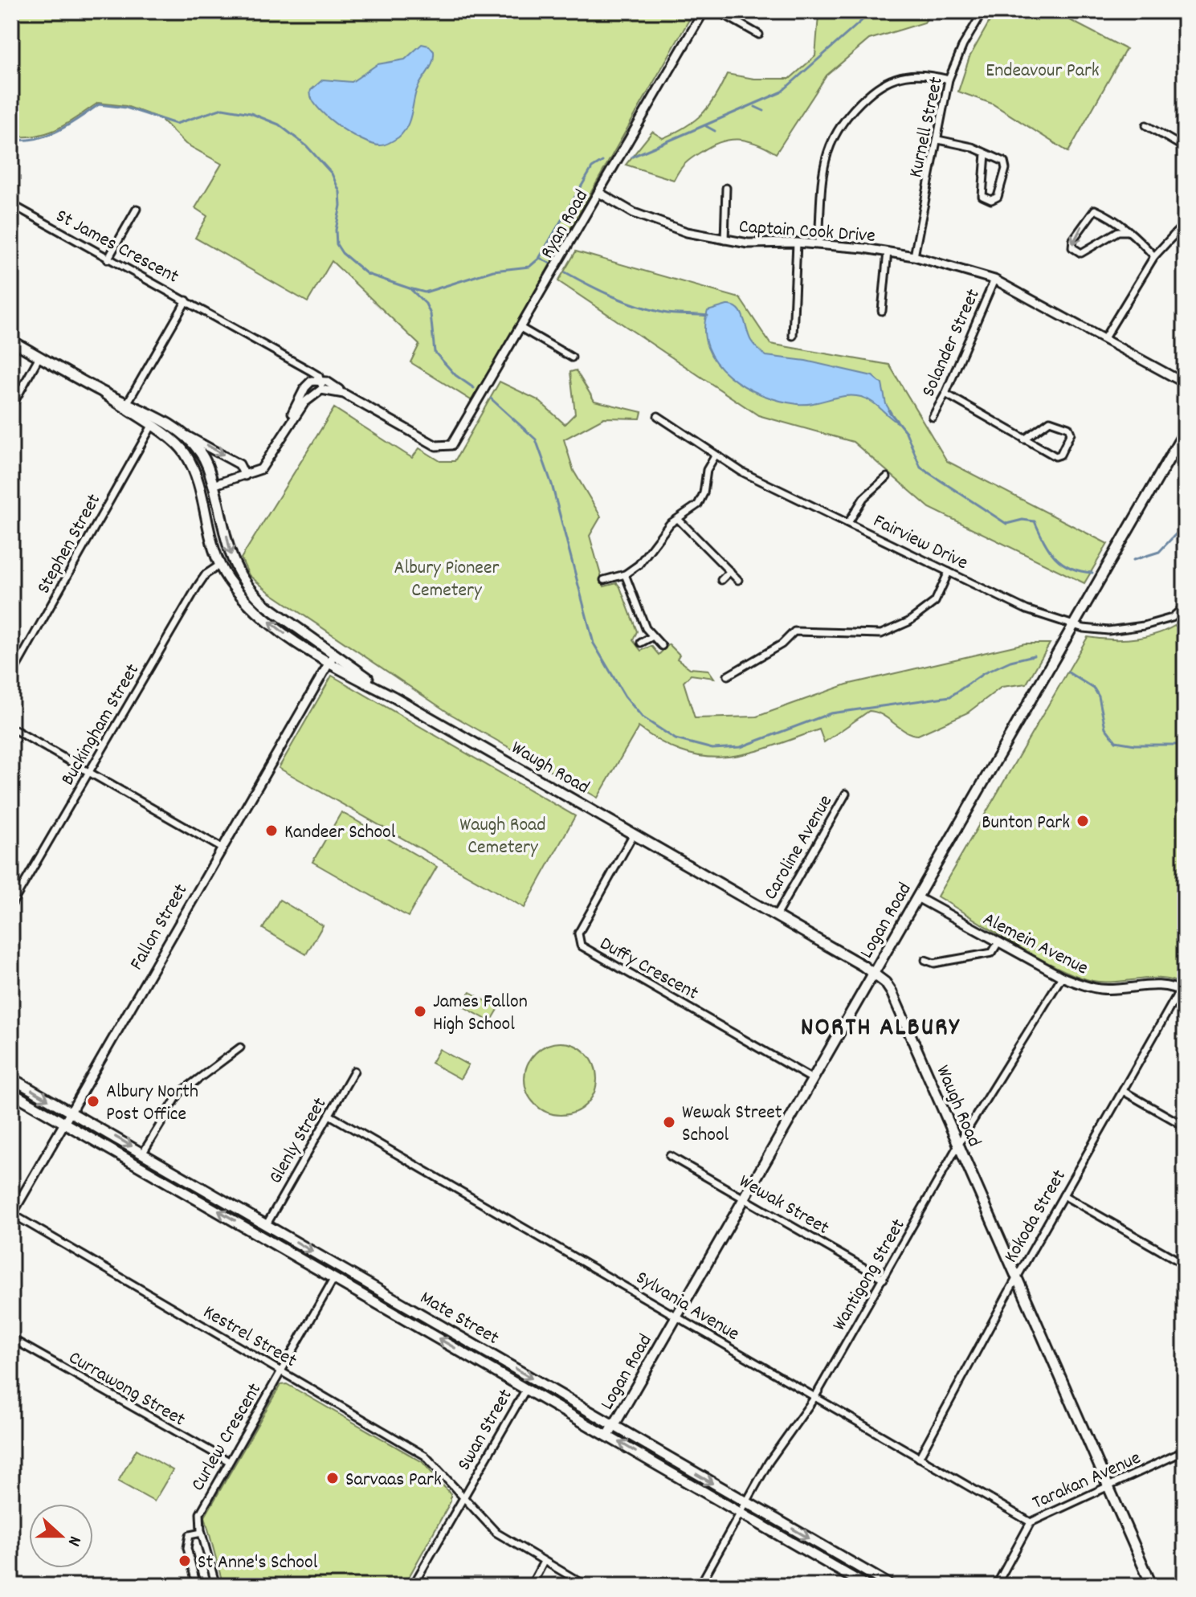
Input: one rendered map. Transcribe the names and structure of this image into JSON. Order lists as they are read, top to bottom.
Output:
{
  "streets": {
    "main road": ["Waugh Road", "Logan Road", "Mate Street"],
    "street": [
      "Kurnell Street",
      "Ryan Road",
      "Captain Cook Drive",
      "St James Crescent",
      "Solander Street",
      "Fairview Drive",
      "Stephen Street",
      "Buckingham Street",
      "Caroline Avenue",
      "Fallon Street",
      "Alemein Avenue",
      "Duffy Crescent",
      "Glenly Street",
      "Wewak Street",
      "Kokoda Street",
      "Wantigong Street",
      "Sylvania Avenue",
      "Kestrel Street",
      "Currawong Street",
      "Swan Street",
      "Curlew Crescent",
      "Tarakan Avenue"
    ]
  },
  "crossings": [
    ["Kurnell Street", "Captain Cook Drive"],
    ["Ryan Road", "Captain Cook Drive"],
    ["Ryan Road", "St James Crescent"],
    ["Captain Cook Drive", "Solander Street"],
    ["St James Crescent", "Waugh Road"],
    ["Fairview Drive", "Logan Road"],
    ["Stephen Street", "Waugh Road"],
    ["Buckingham Street", "Waugh Road"],
    ["Waugh Road", "Caroline Avenue"],
    ["Waugh Road", "Logan Road"],
    ["Waugh Road", "Fallon Street"],
    ["Waugh Road", "Duffy Crescent"],
    ["Waugh Road", "Kokoda Street"],
    ["Waugh Road", "Wantigong Street"],
    ["Waugh Road", "Tarakan Avenue"],
    ["Logan Road", "Alemein Avenue"],
    ["Logan Road", "Duffy Crescent"],
    ["Logan Road", "Wewak Street"],
    ["Logan Road", "Sylvania Avenue"],
    ["Logan Road", "Mate Street"],
    ["Fallon Street", "Mate Street"],
    ["Fallon Street", "Kestrel Street"],
    ["Alemein Avenue", "Kokoda Street"],
    ["Alemein Avenue", "Wantigong Street"],
    ["Glenly Street", "Sylvania Avenue"],
    ["Glenly Street", "Mate Street"],
    ["Wewak Street", "Wantigong Street"],
    ["Kokoda Street", "Sylvania Avenue"],
    ["Wantigong Street", "Sylvania Avenue"],
    ["Wantigong Street", "Mate Street"],
    ["Sylvania Avenue", "Tarakan Avenue"],
    ["Mate Street", "Swan Street"],
    ["Mate Street", "Curlew Crescent"],
    ["Kestrel Street", "Swan Street"],
    ["Kestrel Street", "Curlew Crescent"],
    ["Currawong Street", "Curlew Crescent"]
  ],
  "districts": ["NORTH ALBURY"],
  "parks": ["Endeavour Park", "Albury Pioneer Cemetery", "Waugh Road Cemetery"],
  "places": [
    "Bunton Park",
    "Kandeer School",
    "James Fallon High School",
    "Albury North Post Office",
    "Wewak Street School",
    "Sarvaas Park",
    "St Anne's School"
  ],
  "north": "right"
}
